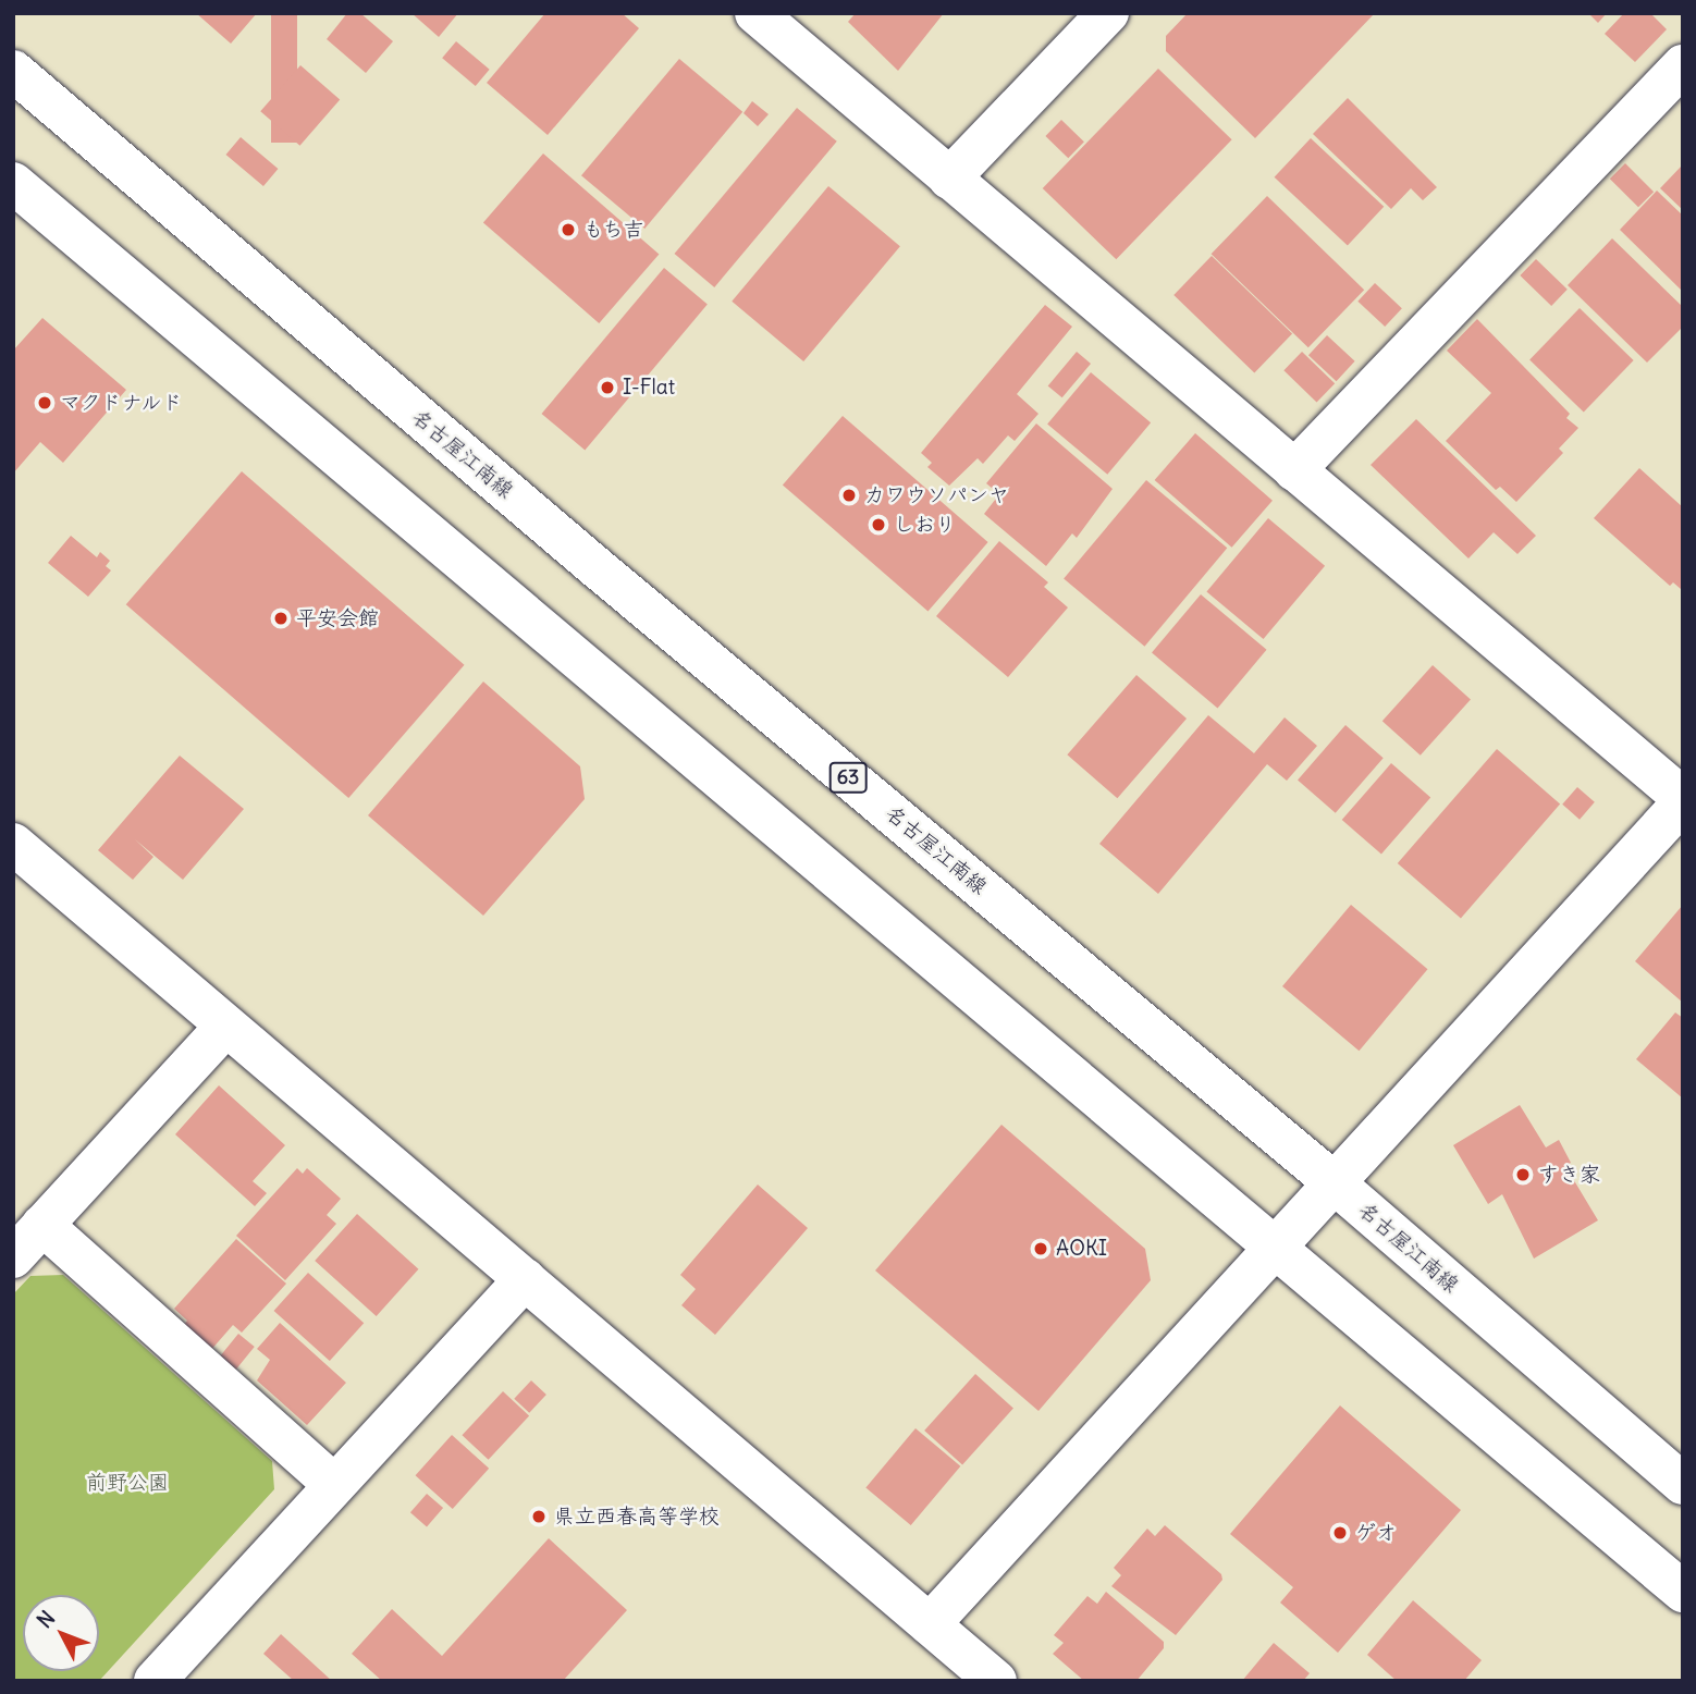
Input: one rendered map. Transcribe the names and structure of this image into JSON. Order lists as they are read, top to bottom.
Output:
{
  "streets": {
    "street": ["名古屋江南線", "63"]
  },
  "parks": ["前野公園"],
  "places": [
    "もち吉",
    "I-Flat",
    "マクドナルド",
    "カワウソパンヤ",
    "しおり",
    "平安会館",
    "すき家",
    "AOKI",
    "県立西春高等学校",
    "ゲオ"
  ],
  "north": "top left"
}
